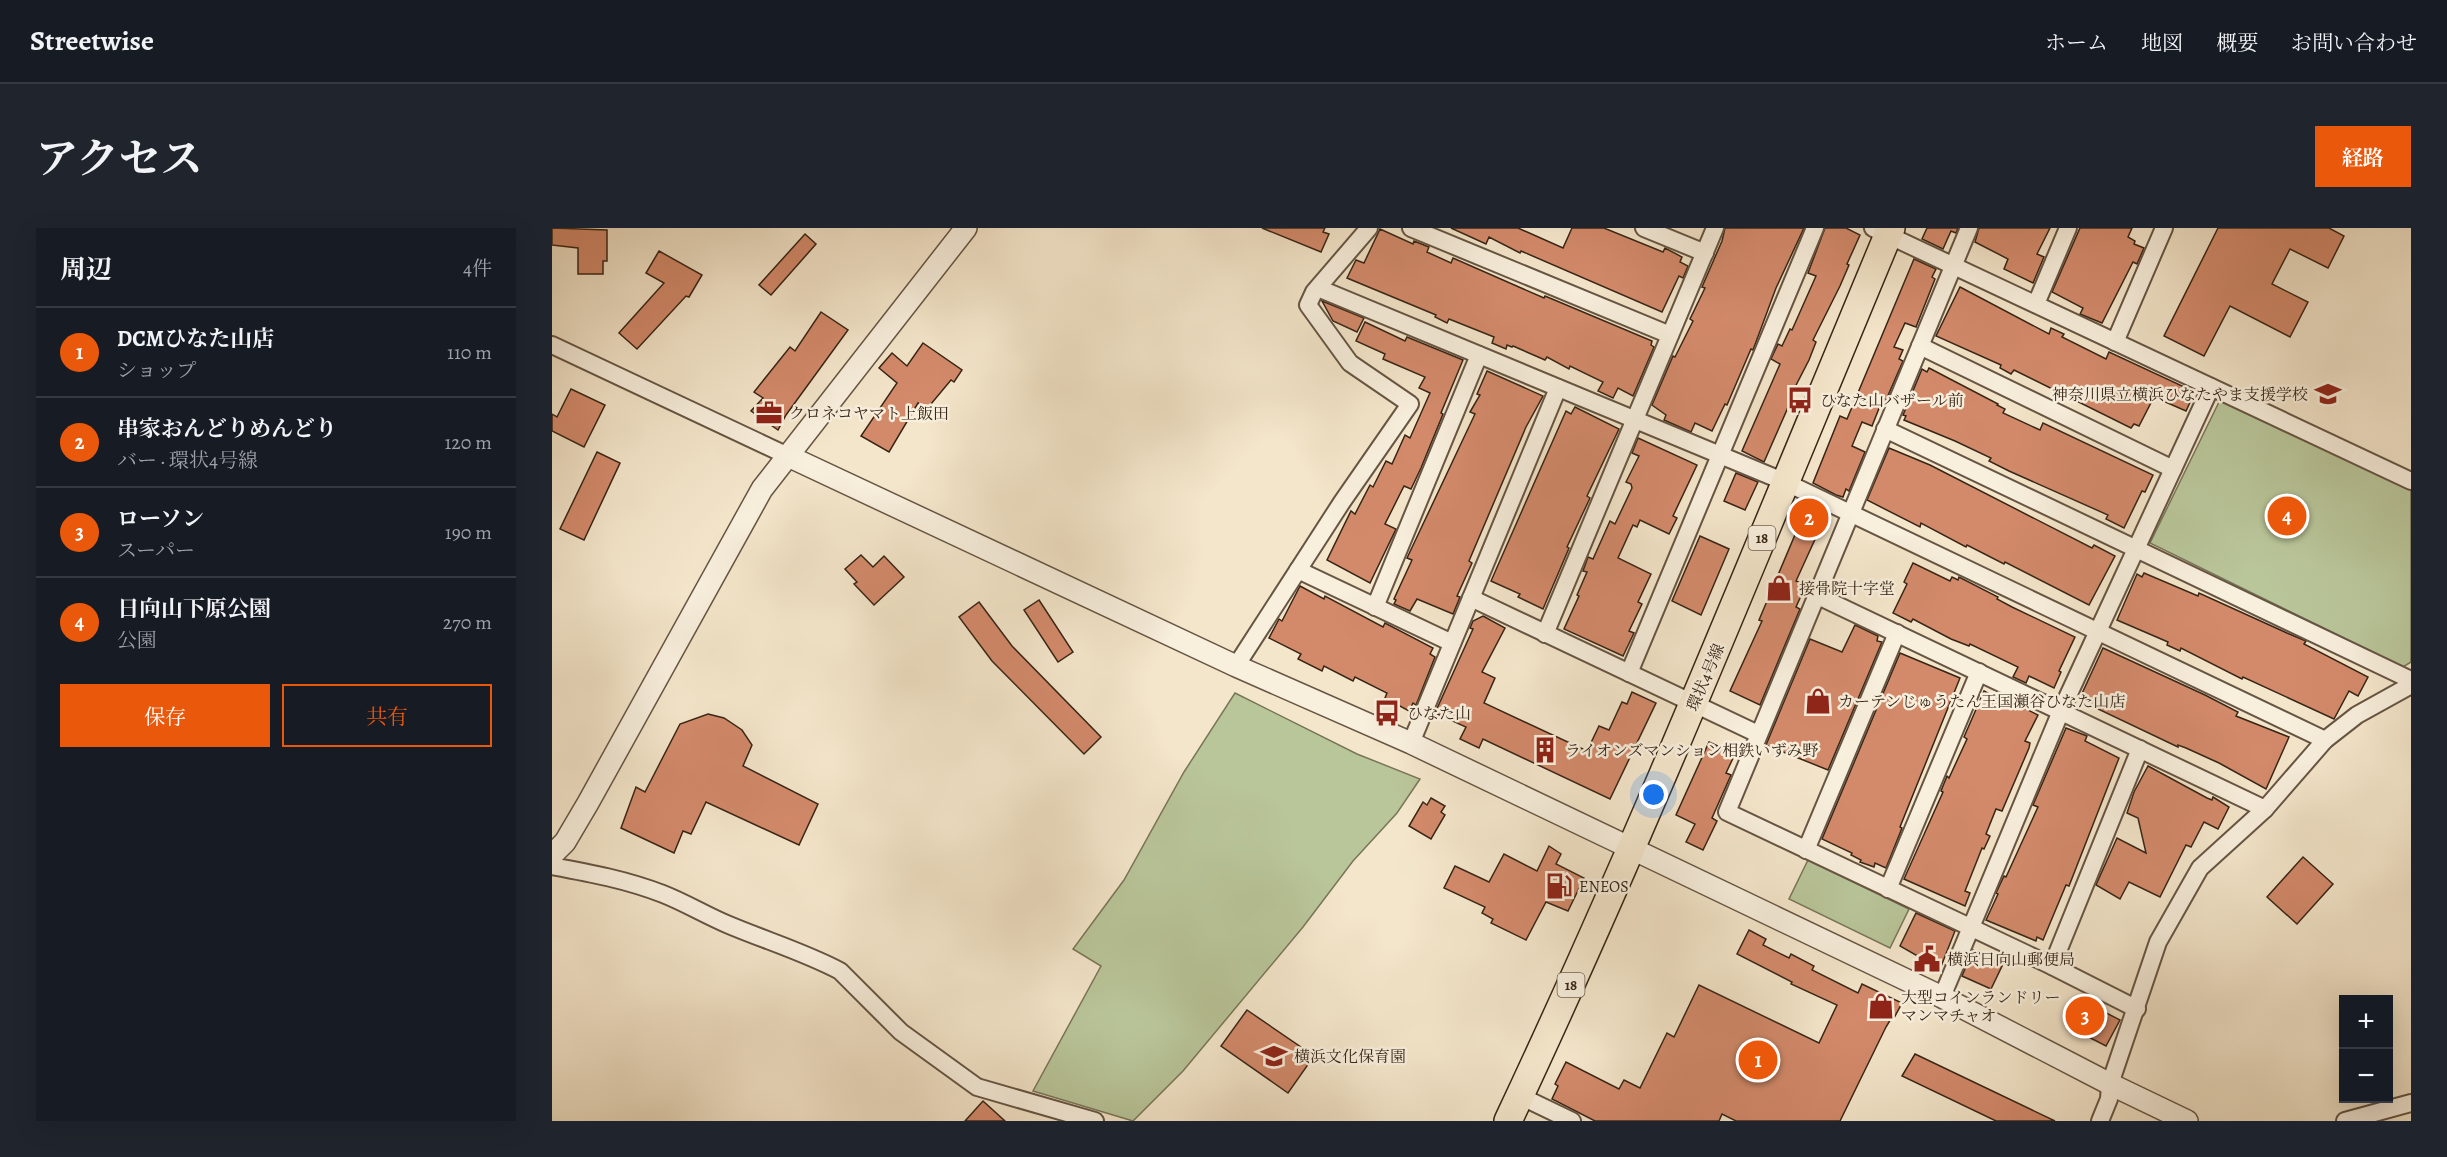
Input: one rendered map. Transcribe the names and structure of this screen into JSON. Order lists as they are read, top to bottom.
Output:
{
  "streets": {
    "main road": ["18", "環状4号線"]
  },
  "places": {
    "school or university": ["神奈川県立横浜ひなたやま支援学校", "横浜文化保育園"],
    "bus stop": ["ひなた山バザール前", "ひなた山"],
    "office": ["クロネコヤマト上飯田"],
    "shop": ["接骨院十字堂", "カーテンじゅうたん王国瀬谷ひなた山店", "大型コインランドリー マンマチャオ"],
    "building": ["ライオンズマンション相鉄いずみ野"],
    "fuel station": ["ENEOS"],
    "public building": ["横浜日向山郵便局"]
  },
  "page": {
    "header": "Streetwise",
    "nav": [
      "ホーム",
      "地図",
      "概要",
      "お問い合わせ"
    ],
    "title": "アクセス",
    "buttons": [
      "経路",
      ["保存", "共有"]
    ],
    "heading": ["周辺", "4件"],
    "list": [
      {
        "mark": "1",
        "name": "DCMひなた山店",
        "note": "ショップ",
        "value": "110 m"
      },
      {
        "mark": "2",
        "name": "串家おんどりめんどり",
        "note": "バー · 環状4号線",
        "value": "120 m"
      },
      {
        "mark": "3",
        "name": "ローソン",
        "note": "スーパー",
        "value": "190 m"
      },
      {
        "mark": "4",
        "name": "日向山下原公園",
        "note": "公園",
        "value": "270 m"
      }
    ],
    "pins": [
      "4",
      "2",
      "3",
      "1"
    ],
    "map_buttons": ["+", "−"]
  }
}
